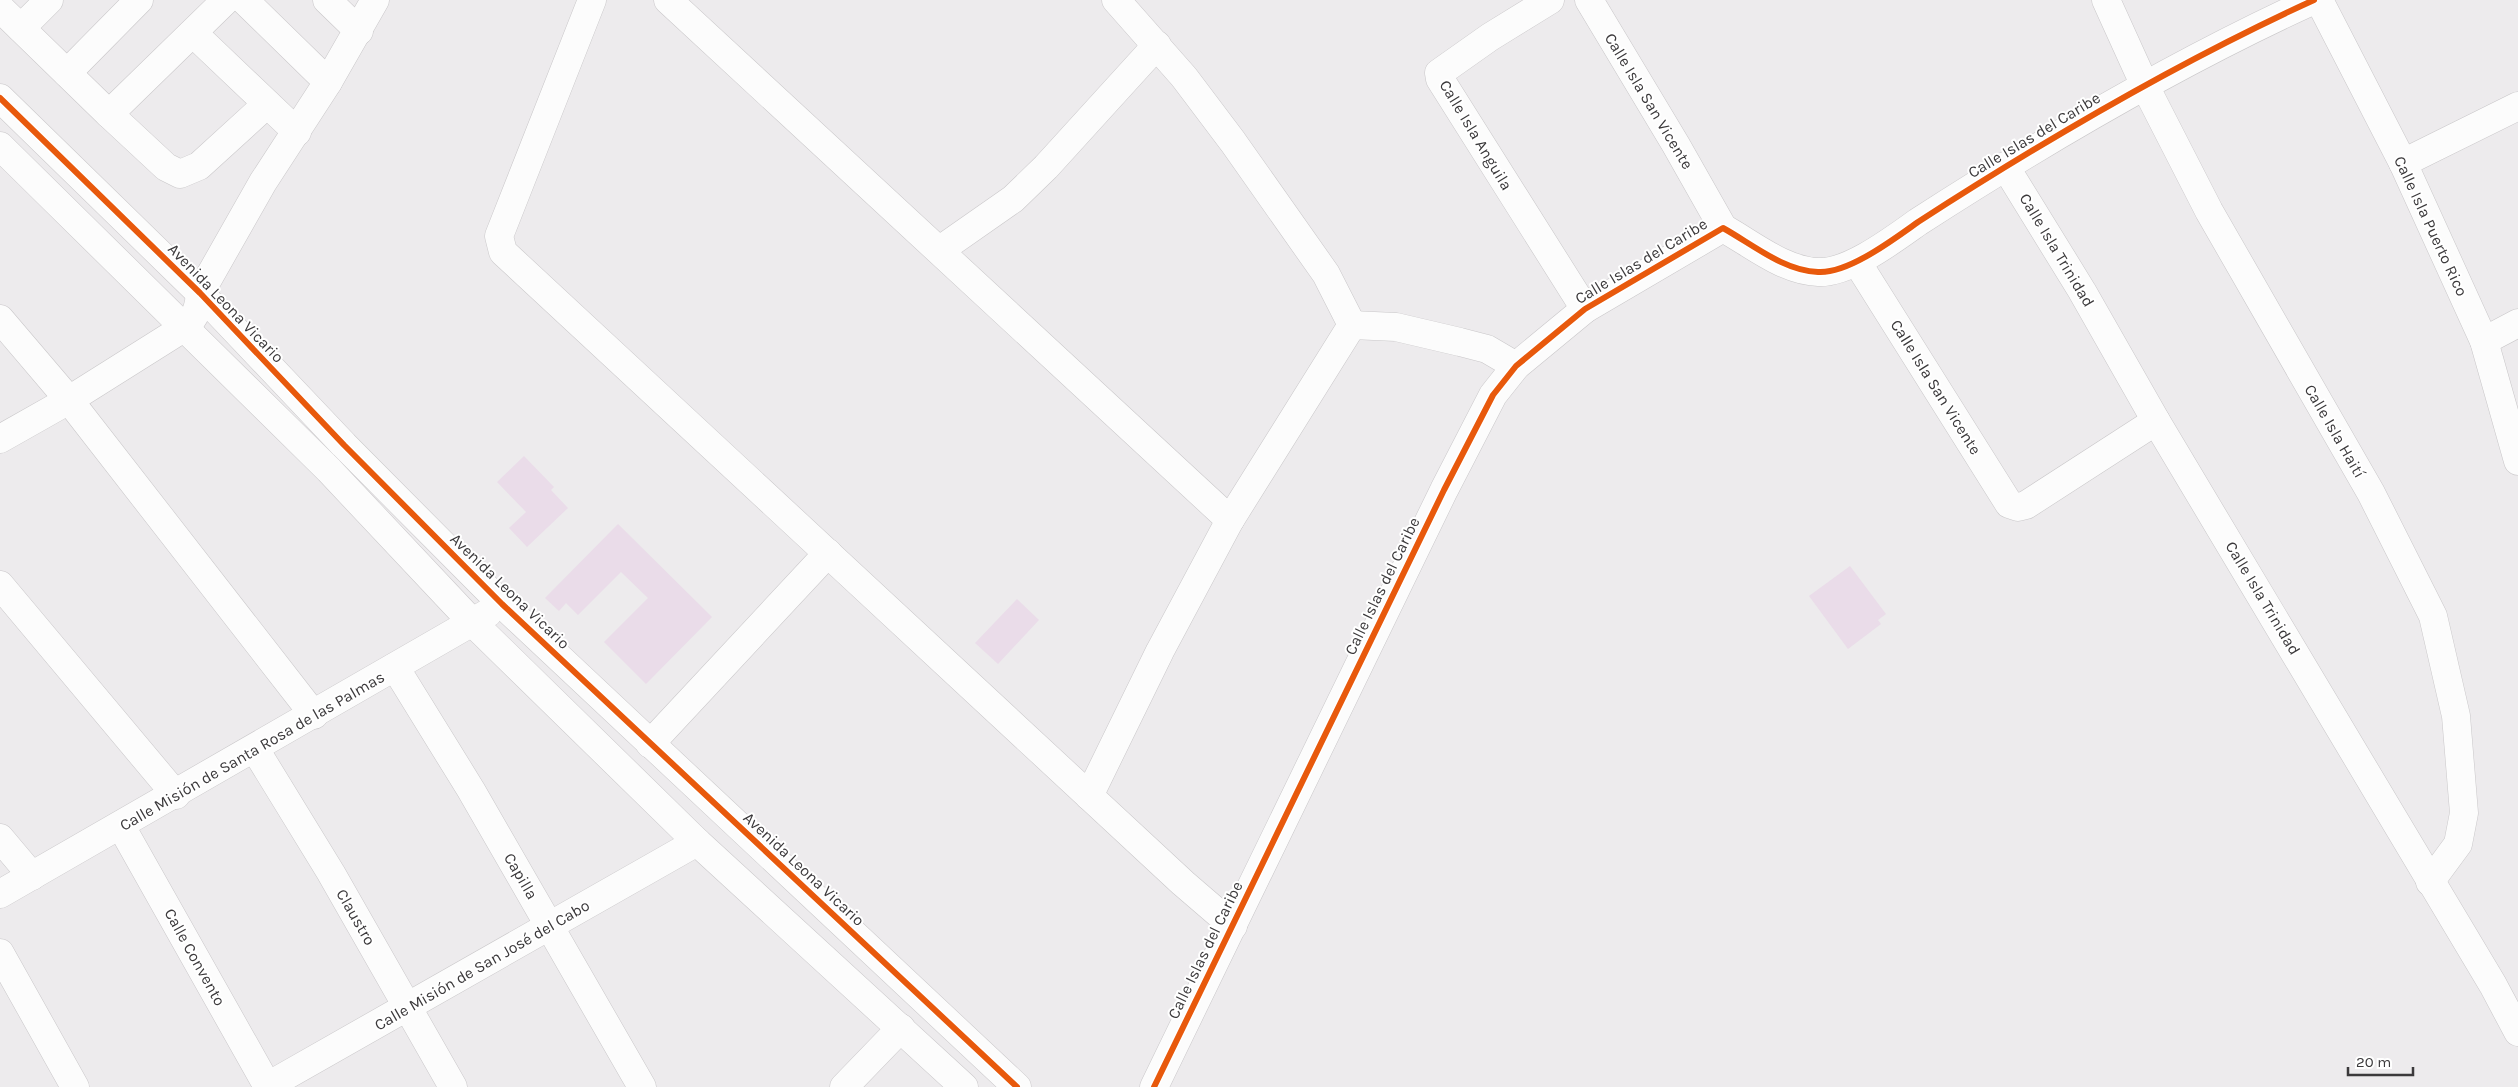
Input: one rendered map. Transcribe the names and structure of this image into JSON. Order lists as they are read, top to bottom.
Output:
{
  "streets": {
    "street": [
      "Calle Isla San Vicente",
      "Calle Isla Anguila",
      "Calle Islas del Caribe",
      "Calle Isla Puerto Rico",
      "Calle Isla Trinidad",
      "Avenida Leona Vicario",
      "Calle Isla Haití",
      "Calle Misión de Santa Rosa de las Palmas",
      "Capilla",
      "Claustro",
      "Calle Convento",
      "Calle Misión de San José del Cabo"
    ]
  },
  "crossings": [
    ["Calle Isla San Vicente", "Calle Islas del Caribe"],
    ["Calle Isla San Vicente", "Calle Isla Trinidad"],
    ["Calle Isla Anguila", "Calle Islas del Caribe"],
    ["Calle Islas del Caribe", "Calle Isla Trinidad"],
    ["Calle Islas del Caribe", "Calle Isla Haití"],
    ["Calle Isla Trinidad", "Calle Isla Haití"],
    ["Avenida Leona Vicario", "Calle Misión de Santa Rosa de las Palmas"],
    ["Calle Misión de Santa Rosa de las Palmas", "Capilla"],
    ["Calle Misión de Santa Rosa de las Palmas", "Claustro"],
    ["Calle Misión de Santa Rosa de las Palmas", "Calle Convento"],
    ["Capilla", "Calle Misión de San José del Cabo"],
    ["Claustro", "Calle Misión de San José del Cabo"],
    ["Calle Convento", "Calle Misión de San José del Cabo"]
  ],
  "scale_bar": "20 m"
}
